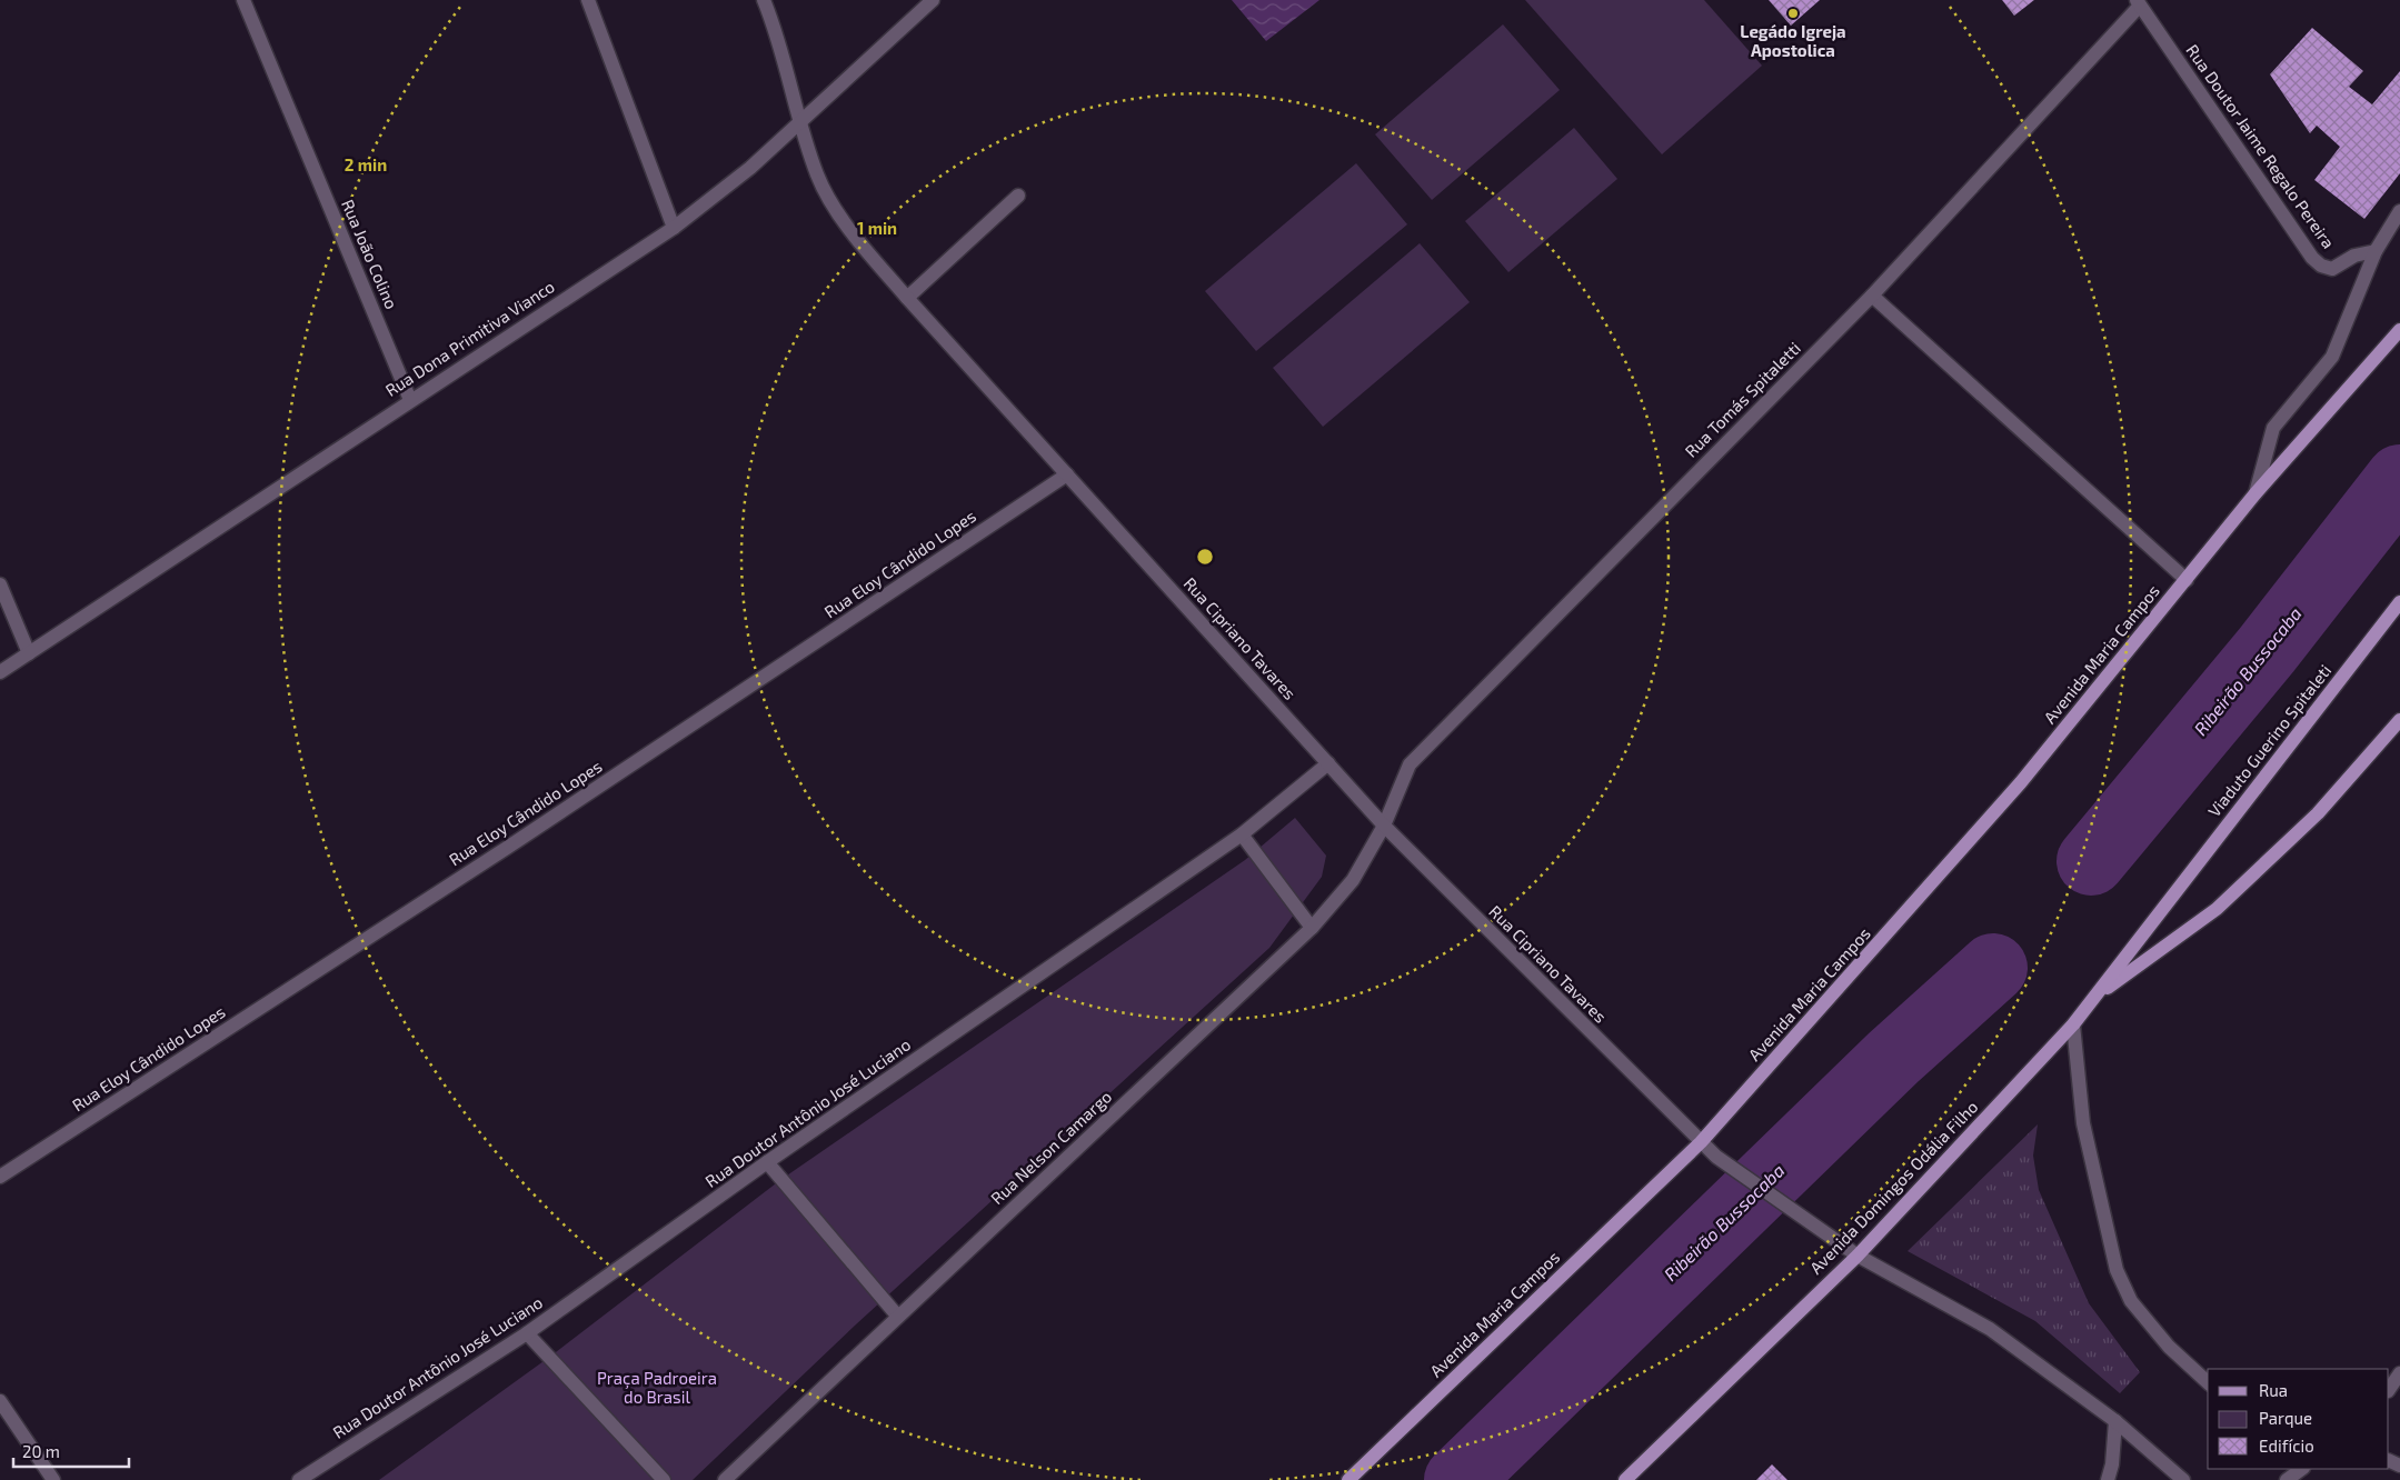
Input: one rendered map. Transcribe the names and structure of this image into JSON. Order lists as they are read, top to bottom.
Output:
{
  "streets": {
    "main road": ["Avenida Maria Campos", "Viaduto Guerino Spitaleti", "Avenida Domingos Odália Filho"],
    "street": [
      "Rua Doutor Jaime Regalo Pereira",
      "Rua João Colino",
      "Rua Dona Primitiva Vianco",
      "Rua Tomás Spitaletti",
      "Rua Eloy Cândido Lopes",
      "Rua Cipriano Tavares",
      "Rua Doutor Antônio José Luciano",
      "Rua Nelson Camargo"
    ]
  },
  "crossings": [
    ["Rua Doutor Jaime Regalo Pereira", "Rua Tomás Spitaletti"],
    ["Rua Doutor Jaime Regalo Pereira", "Avenida Maria Campos"],
    ["Rua João Colino", "Rua Dona Primitiva Vianco"],
    ["Rua Dona Primitiva Vianco", "Rua Cipriano Tavares"],
    ["Rua Tomás Spitaletti", "Rua Cipriano Tavares"],
    ["Rua Tomás Spitaletti", "Rua Nelson Camargo"],
    ["Rua Eloy Cândido Lopes", "Rua Cipriano Tavares"],
    ["Rua Cipriano Tavares", "Avenida Maria Campos"],
    ["Rua Cipriano Tavares", "Rua Doutor Antônio José Luciano"],
    ["Rua Cipriano Tavares", "Rua Nelson Camargo"],
    ["Rua Cipriano Tavares", "Avenida Domingos Odália Filho"],
    ["Viaduto Guerino Spitaleti", "Avenida Domingos Odália Filho"]
  ],
  "water": ["Ribeirão Bussocaba"],
  "parks": ["Praça Padroeira do Brasil"],
  "places": ["Legádo Igreja Apostolica"],
  "legend": ["Rua", "Parque", "Edifício"],
  "scale_bar": "20 m",
  "rings": ["2 min", "1 min"]
}
